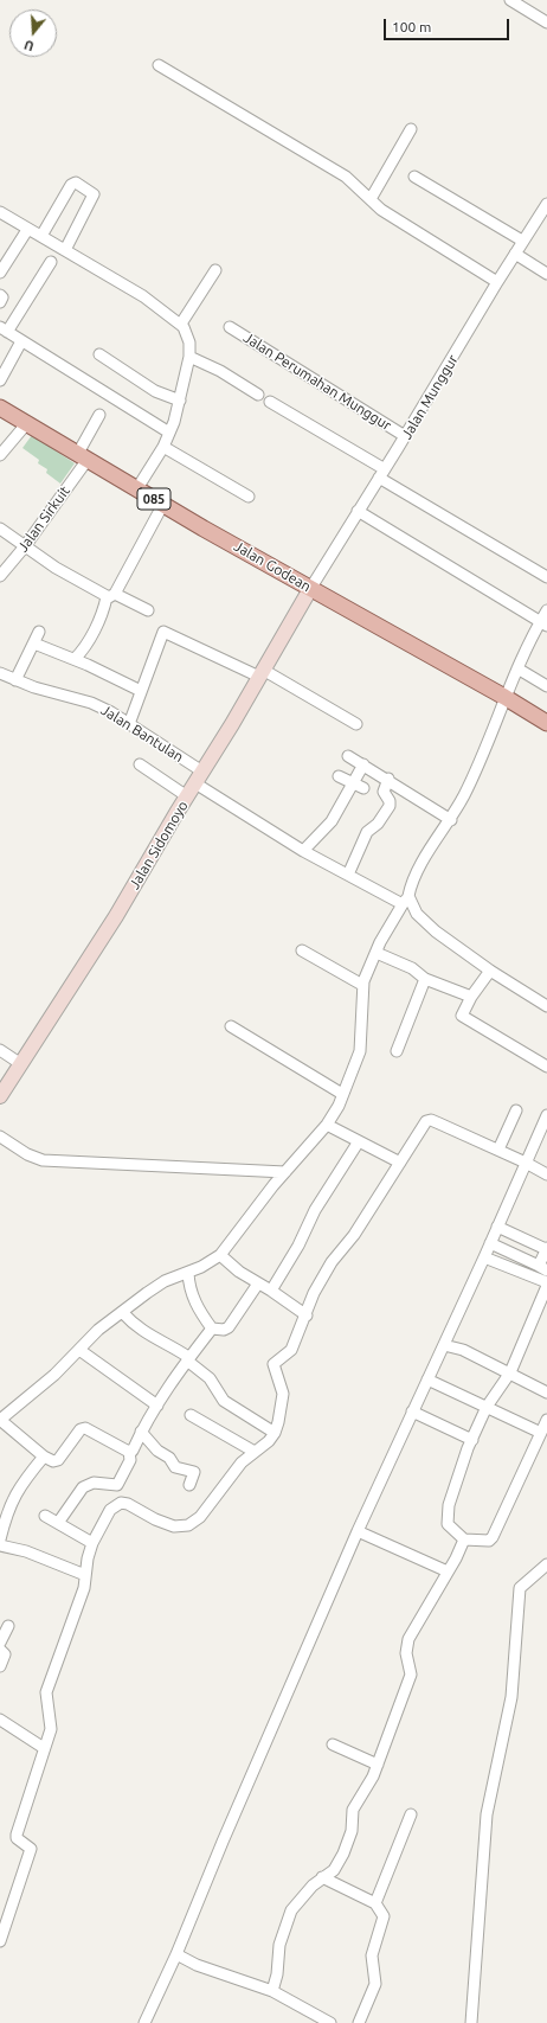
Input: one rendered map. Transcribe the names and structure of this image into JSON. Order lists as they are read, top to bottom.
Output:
{
  "streets": {
    "main road": ["085", "Jalan Godean", "Jalan Sidomoyo"],
    "street": [
      "Jalan Perumahan Munggur",
      "Jalan Munggur",
      "Jalan Sirkuit",
      "Jalan Bantulan"
    ]
  },
  "crossings": [
    ["Jalan Perumahan Munggur", "Jalan Munggur"],
    ["Jalan Munggur", "Jalan Godean"],
    ["Jalan Munggur", "Jalan Sidomoyo"],
    ["Jalan Sirkuit", "Jalan Godean"],
    ["Jalan Godean", "Jalan Sidomoyo"],
    ["Jalan Bantulan", "Jalan Sidomoyo"]
  ],
  "scale_bar": "100 m",
  "north": "bottom"
}
